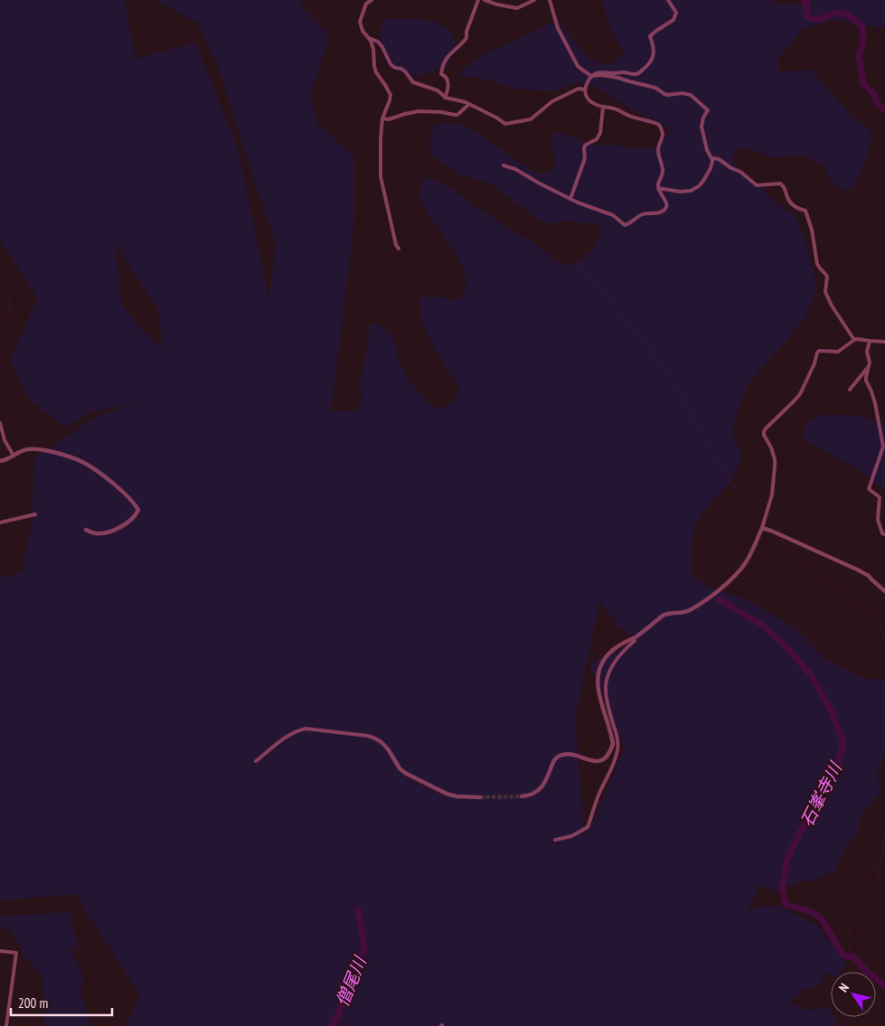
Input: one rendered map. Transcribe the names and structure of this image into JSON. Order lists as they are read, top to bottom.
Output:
{
  "water": ["石峯寺川", "僧尾川"],
  "scale_bar": "200 m",
  "north": "top left"
}
